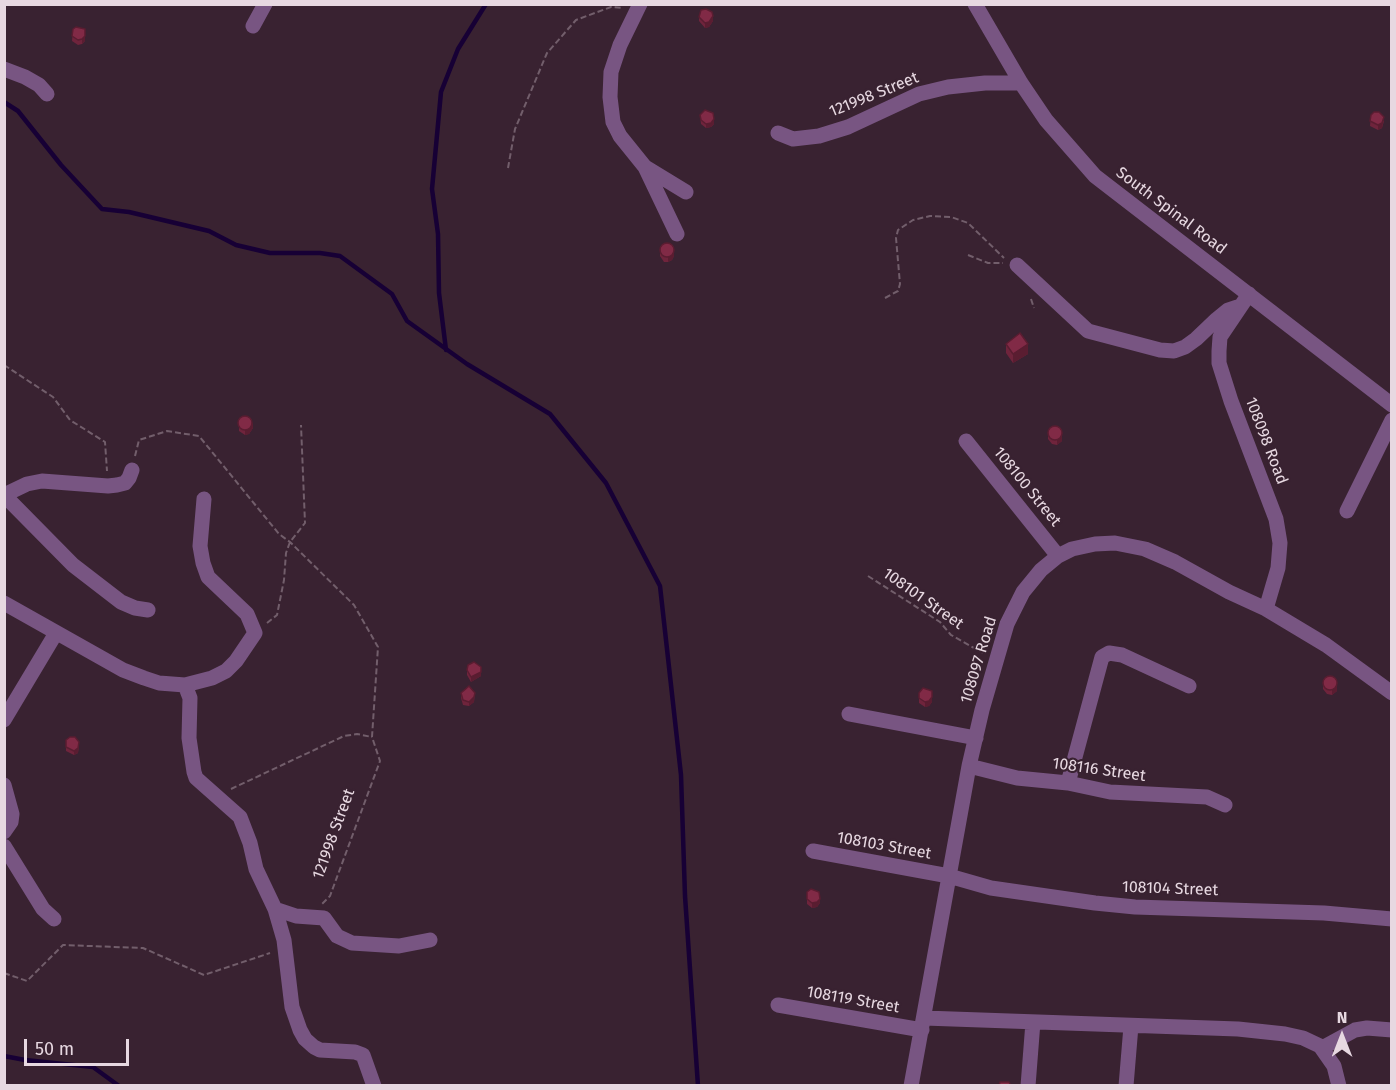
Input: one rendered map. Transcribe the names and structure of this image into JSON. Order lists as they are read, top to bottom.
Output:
{
  "streets": {
    "street": [
      "121998 Street",
      "South Spinal Road",
      "108098 Road",
      "108100 Street",
      "108097 Road",
      "108116 Street",
      "108103 Street",
      "108104 Street",
      "108119 Street"
    ],
    "path": ["108101 Street"]
  },
  "crossings": [
    ["121998 Street", "South Spinal Road"],
    ["South Spinal Road", "108098 Road"],
    ["108098 Road", "108097 Road"],
    ["108100 Street", "108097 Road"],
    ["108101 Street", "108097 Road"],
    ["108097 Road", "108116 Street"],
    ["108097 Road", "108103 Street"],
    ["108097 Road", "108104 Street"],
    ["108097 Road", "108119 Street"],
    ["108103 Street", "108104 Street"]
  ],
  "scale_bar": "50 m",
  "north": "top"
}
